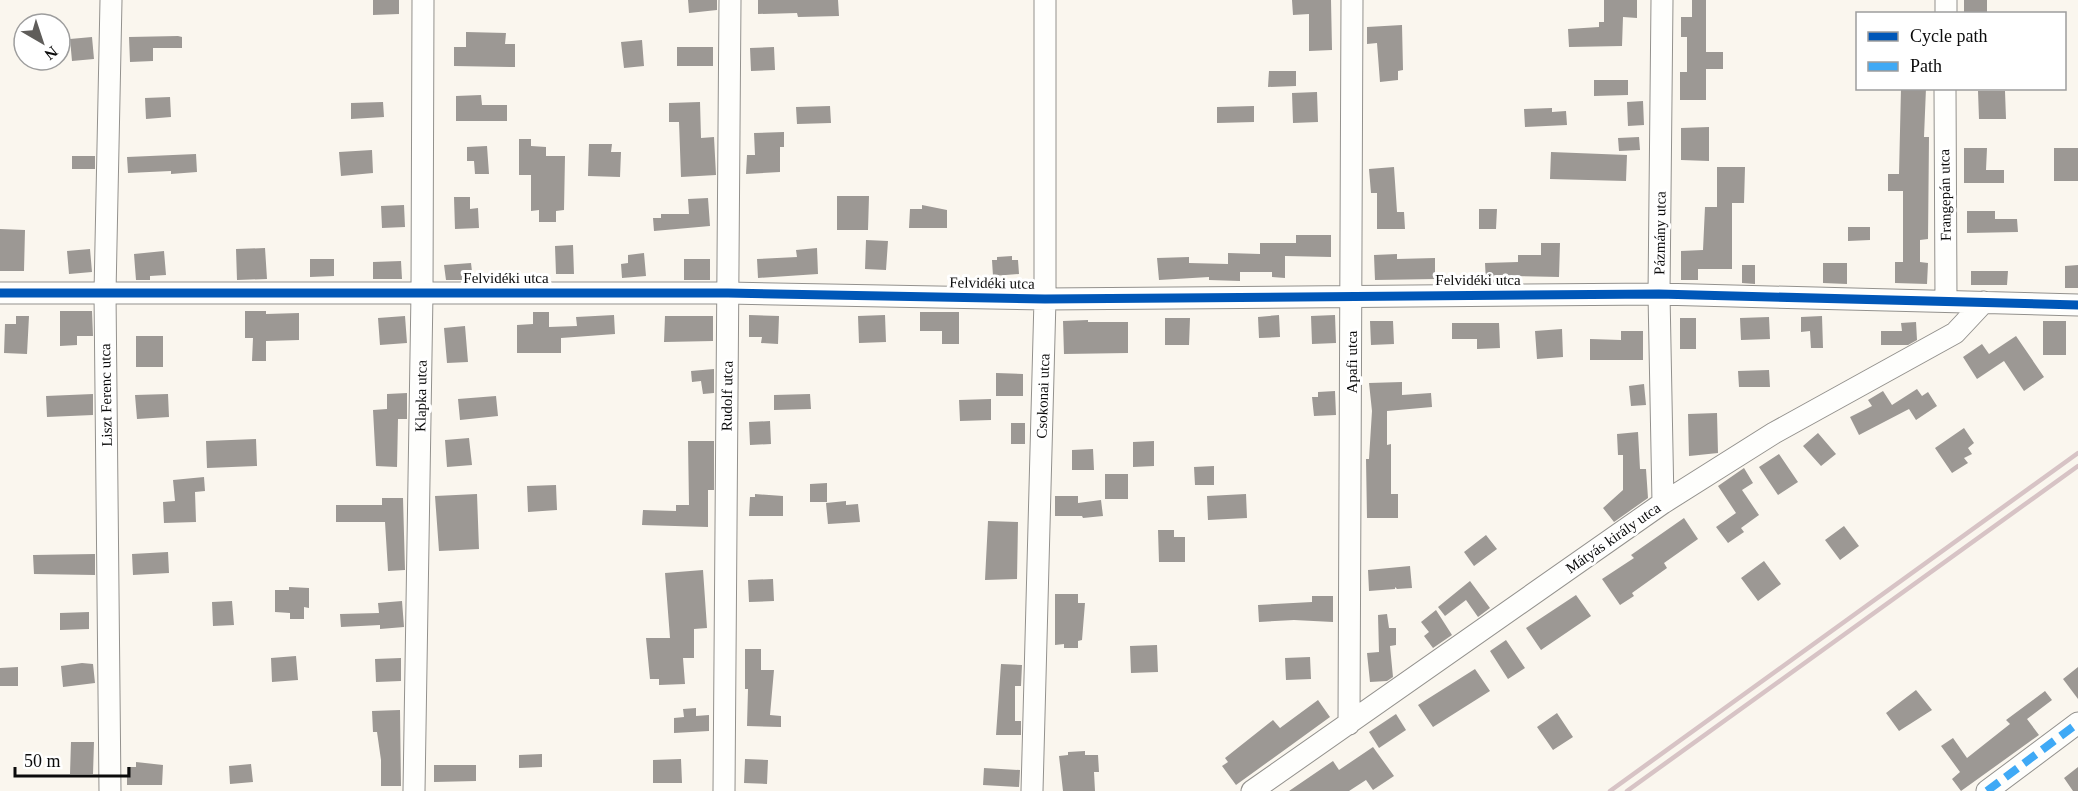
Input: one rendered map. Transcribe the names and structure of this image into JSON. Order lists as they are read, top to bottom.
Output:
{
  "streets": {
    "street": [
      "Frangepán utca",
      "Pázmány utca",
      "Felvidéki utca",
      "Apafi utca",
      "Liszt Ferenc utca",
      "Klapka utca",
      "Rudolf utca",
      "Csokonai utca",
      "Mátyás király utca"
    ]
  },
  "crossings": [
    ["Frangepán utca", "Felvidéki utca"],
    ["Pázmány utca", "Felvidéki utca"],
    ["Pázmány utca", "Mátyás király utca"],
    ["Felvidéki utca", "Apafi utca"],
    ["Felvidéki utca", "Liszt Ferenc utca"],
    ["Felvidéki utca", "Klapka utca"],
    ["Felvidéki utca", "Rudolf utca"],
    ["Felvidéki utca", "Csokonai utca"],
    ["Felvidéki utca", "Mátyás király utca"],
    ["Apafi utca", "Mátyás király utca"]
  ],
  "legend": ["Cycle path", "Path"],
  "scale_bar": "50 m",
  "north": "bottom right"
}
